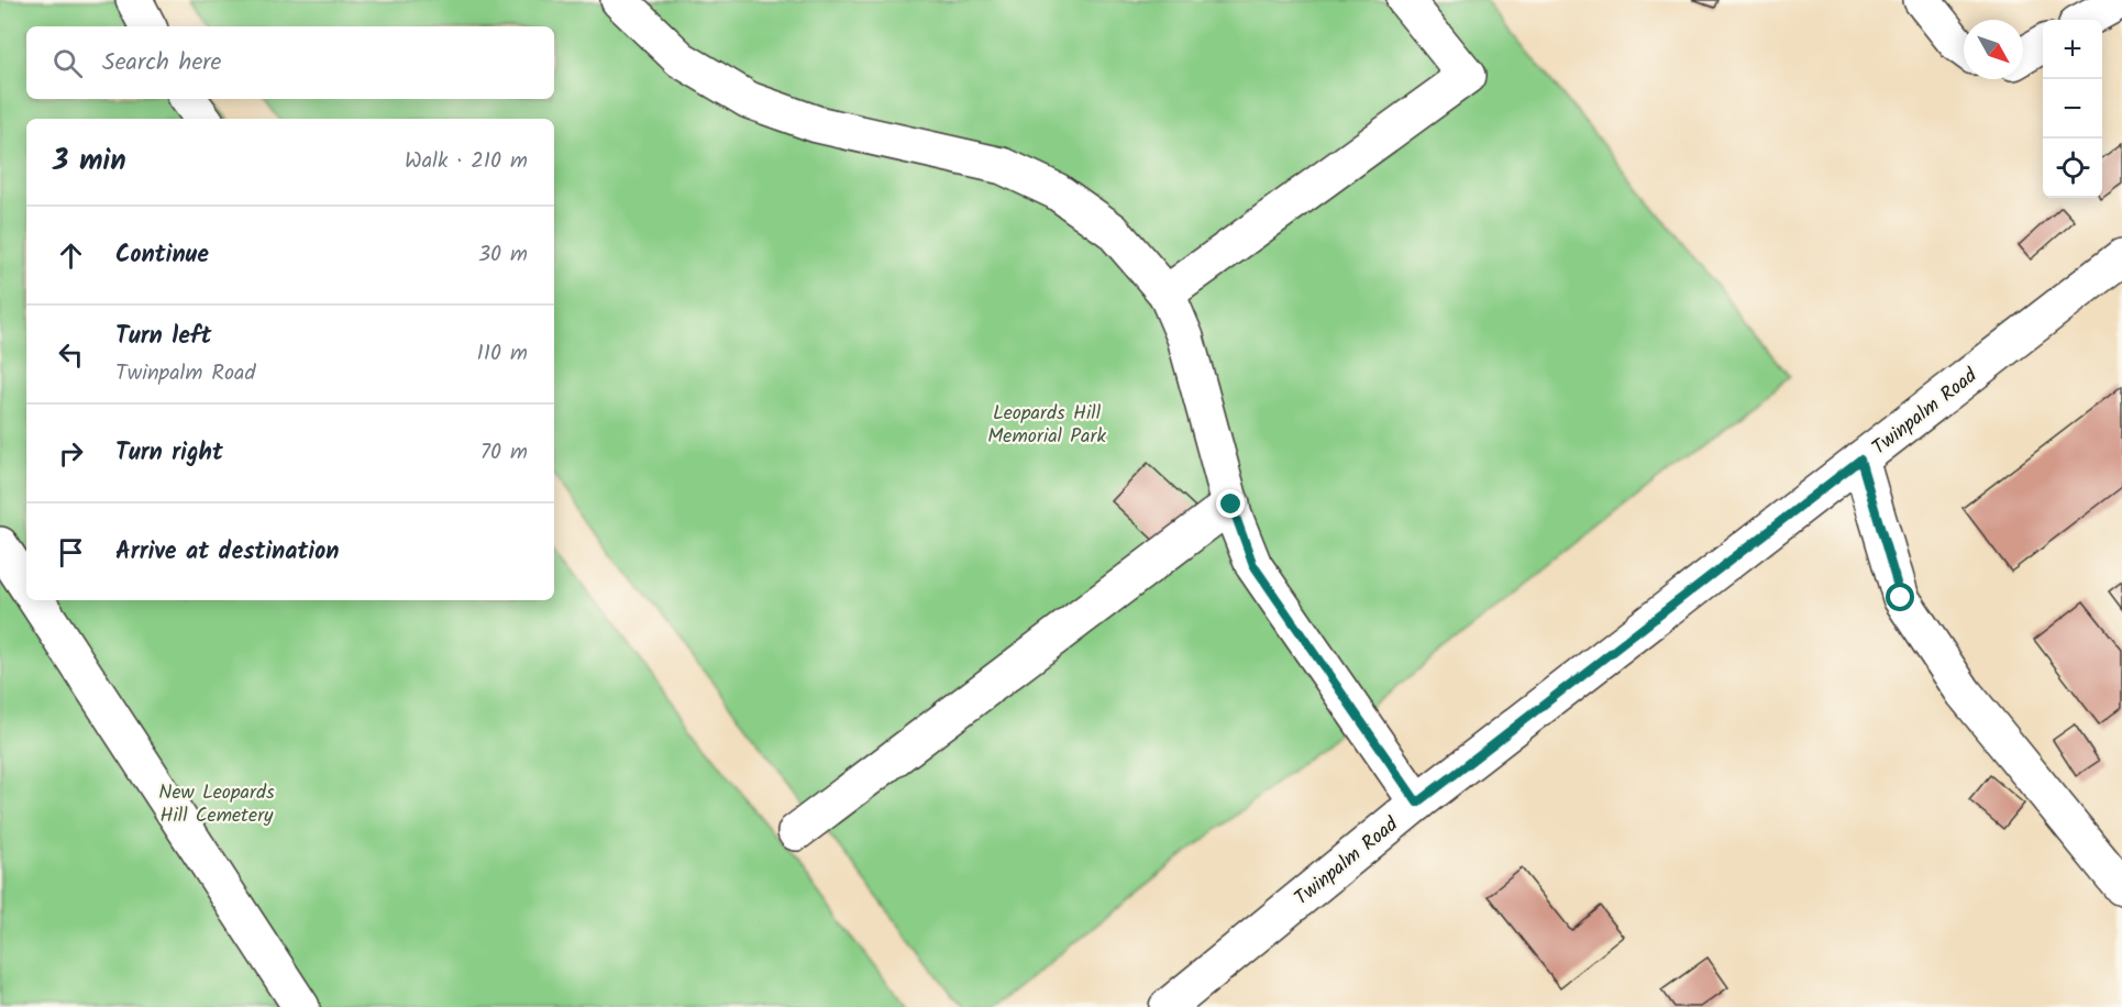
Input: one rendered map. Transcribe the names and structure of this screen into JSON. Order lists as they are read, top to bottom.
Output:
{
  "streets": {
    "main road": ["Twinpalm Road"]
  },
  "parks": ["Leopards Hill Memorial Park", "New Leopards Hill Cemetery"],
  "north": "bottom right",
  "page": {
    "map_buttons": ["+", "−"],
    "search": "Search here",
    "heading": ["3 min", "Walk · 210 m"],
    "list": [
      ["Continue", "30 m"],
      ["Turn left", "Twinpalm Road", "110 m"],
      ["Turn right", "70 m"],
      "Arrive at destination"
    ]
  }
}
